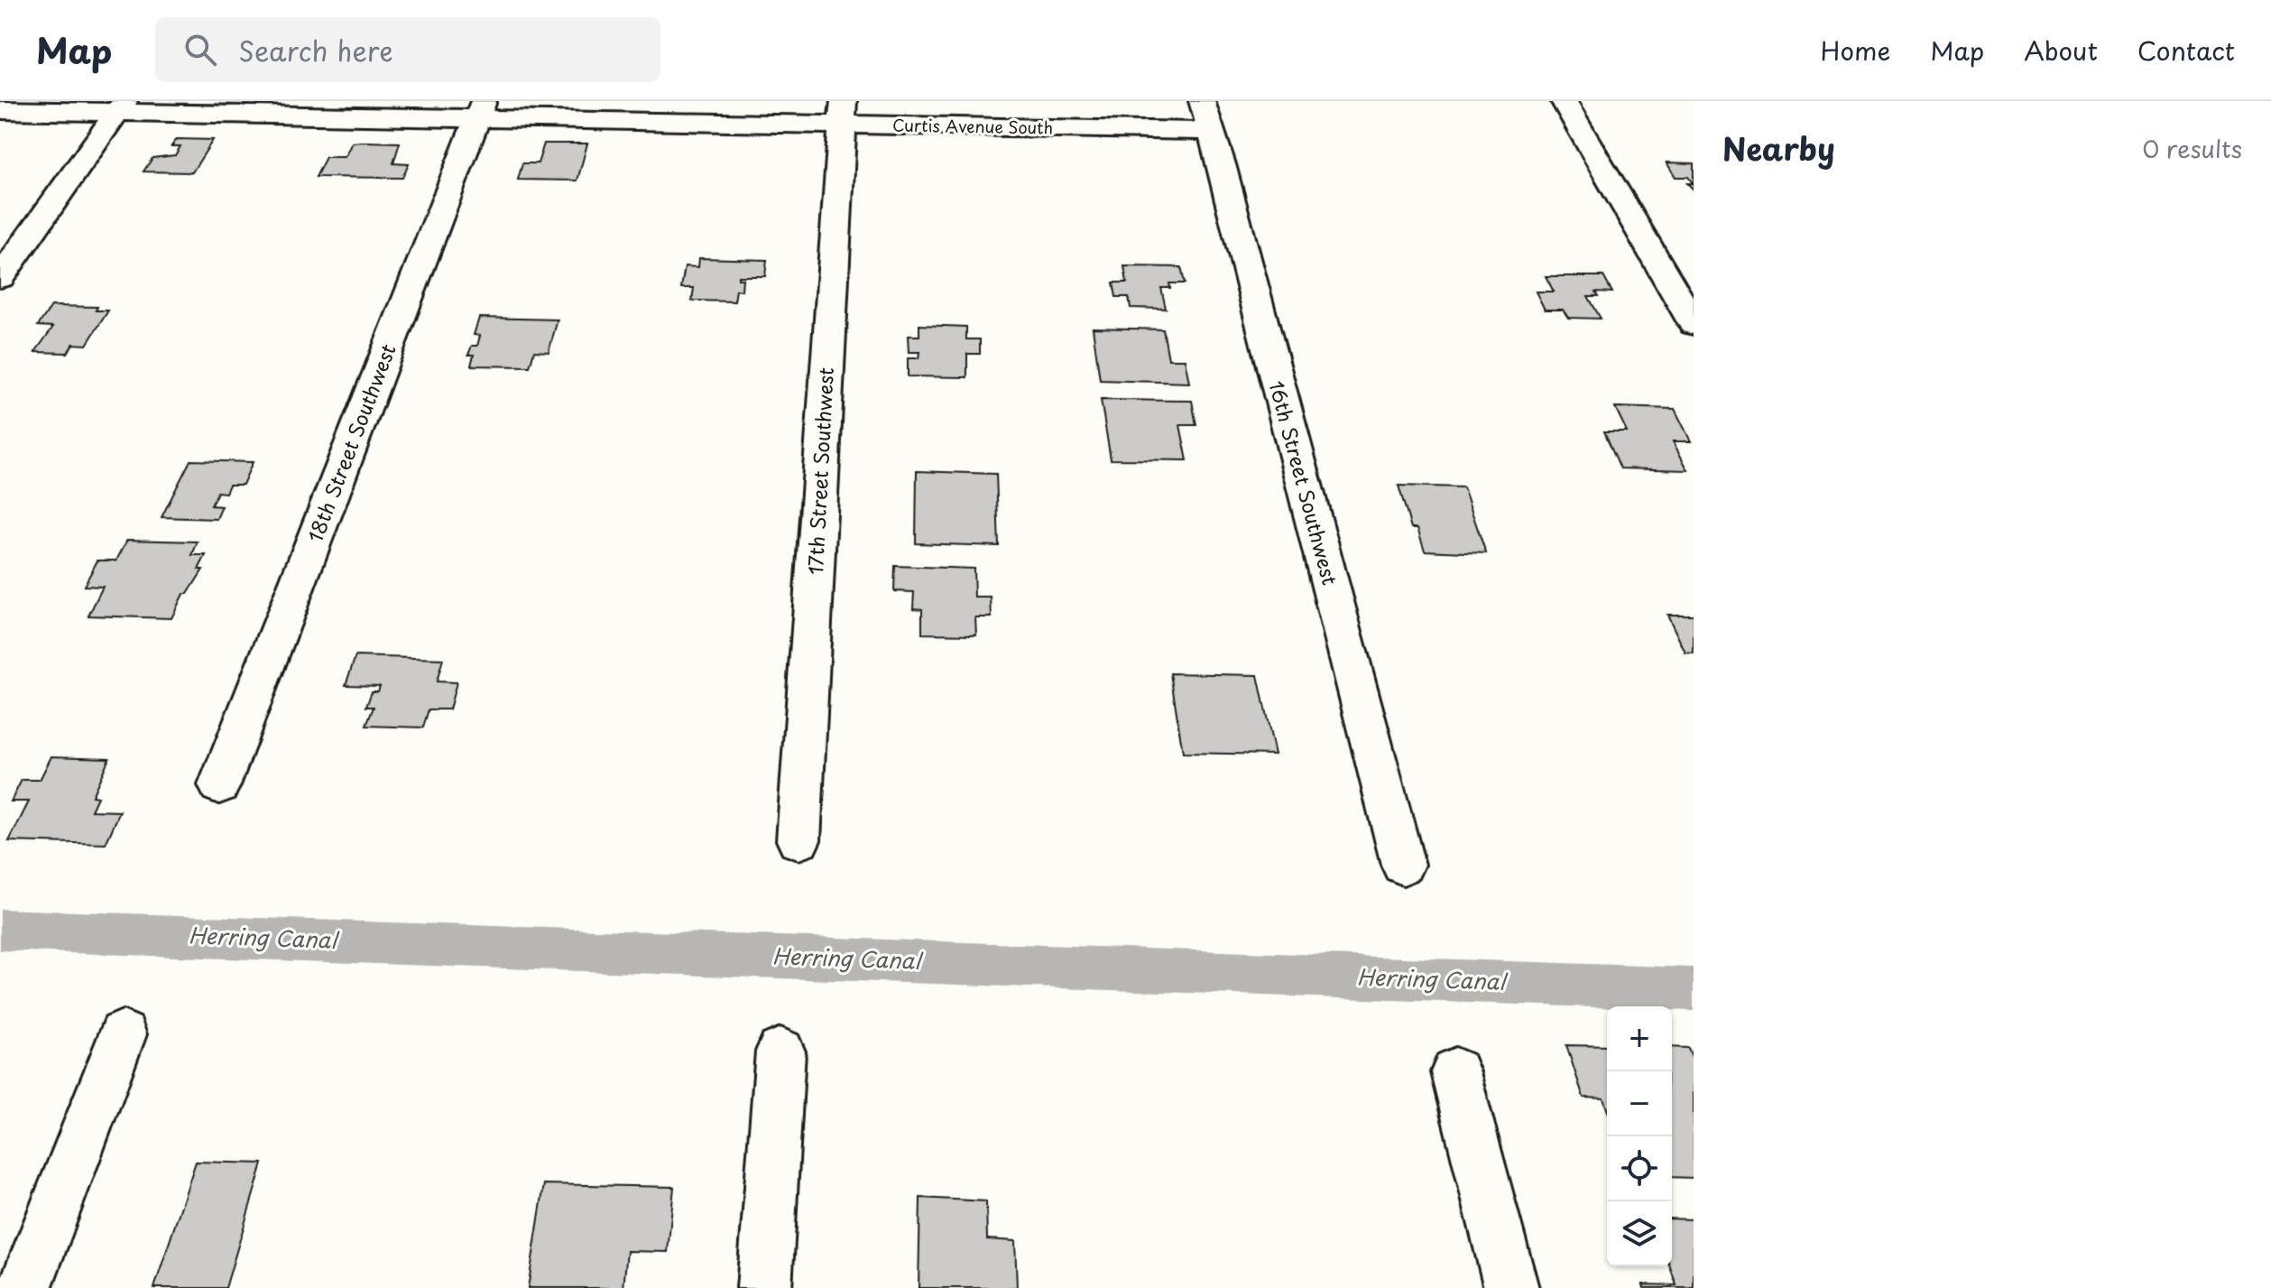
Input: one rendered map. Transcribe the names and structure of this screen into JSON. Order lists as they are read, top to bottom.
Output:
{
  "streets": {
    "street": [
      "Curtis Avenue South",
      "18th Street Southwest",
      "17th Street Southwest",
      "16th Street Southwest"
    ]
  },
  "crossings": [
    ["Curtis Avenue South", "18th Street Southwest"],
    ["Curtis Avenue South", "17th Street Southwest"],
    ["Curtis Avenue South", "16th Street Southwest"]
  ],
  "water": ["Herring Canal"],
  "page": {
    "header": "Map",
    "search": "Search here",
    "nav": [
      "Home",
      "Map",
      "About",
      "Contact"
    ],
    "heading": ["Nearby", "0 results"],
    "map_buttons": ["+", "−"]
  }
}
